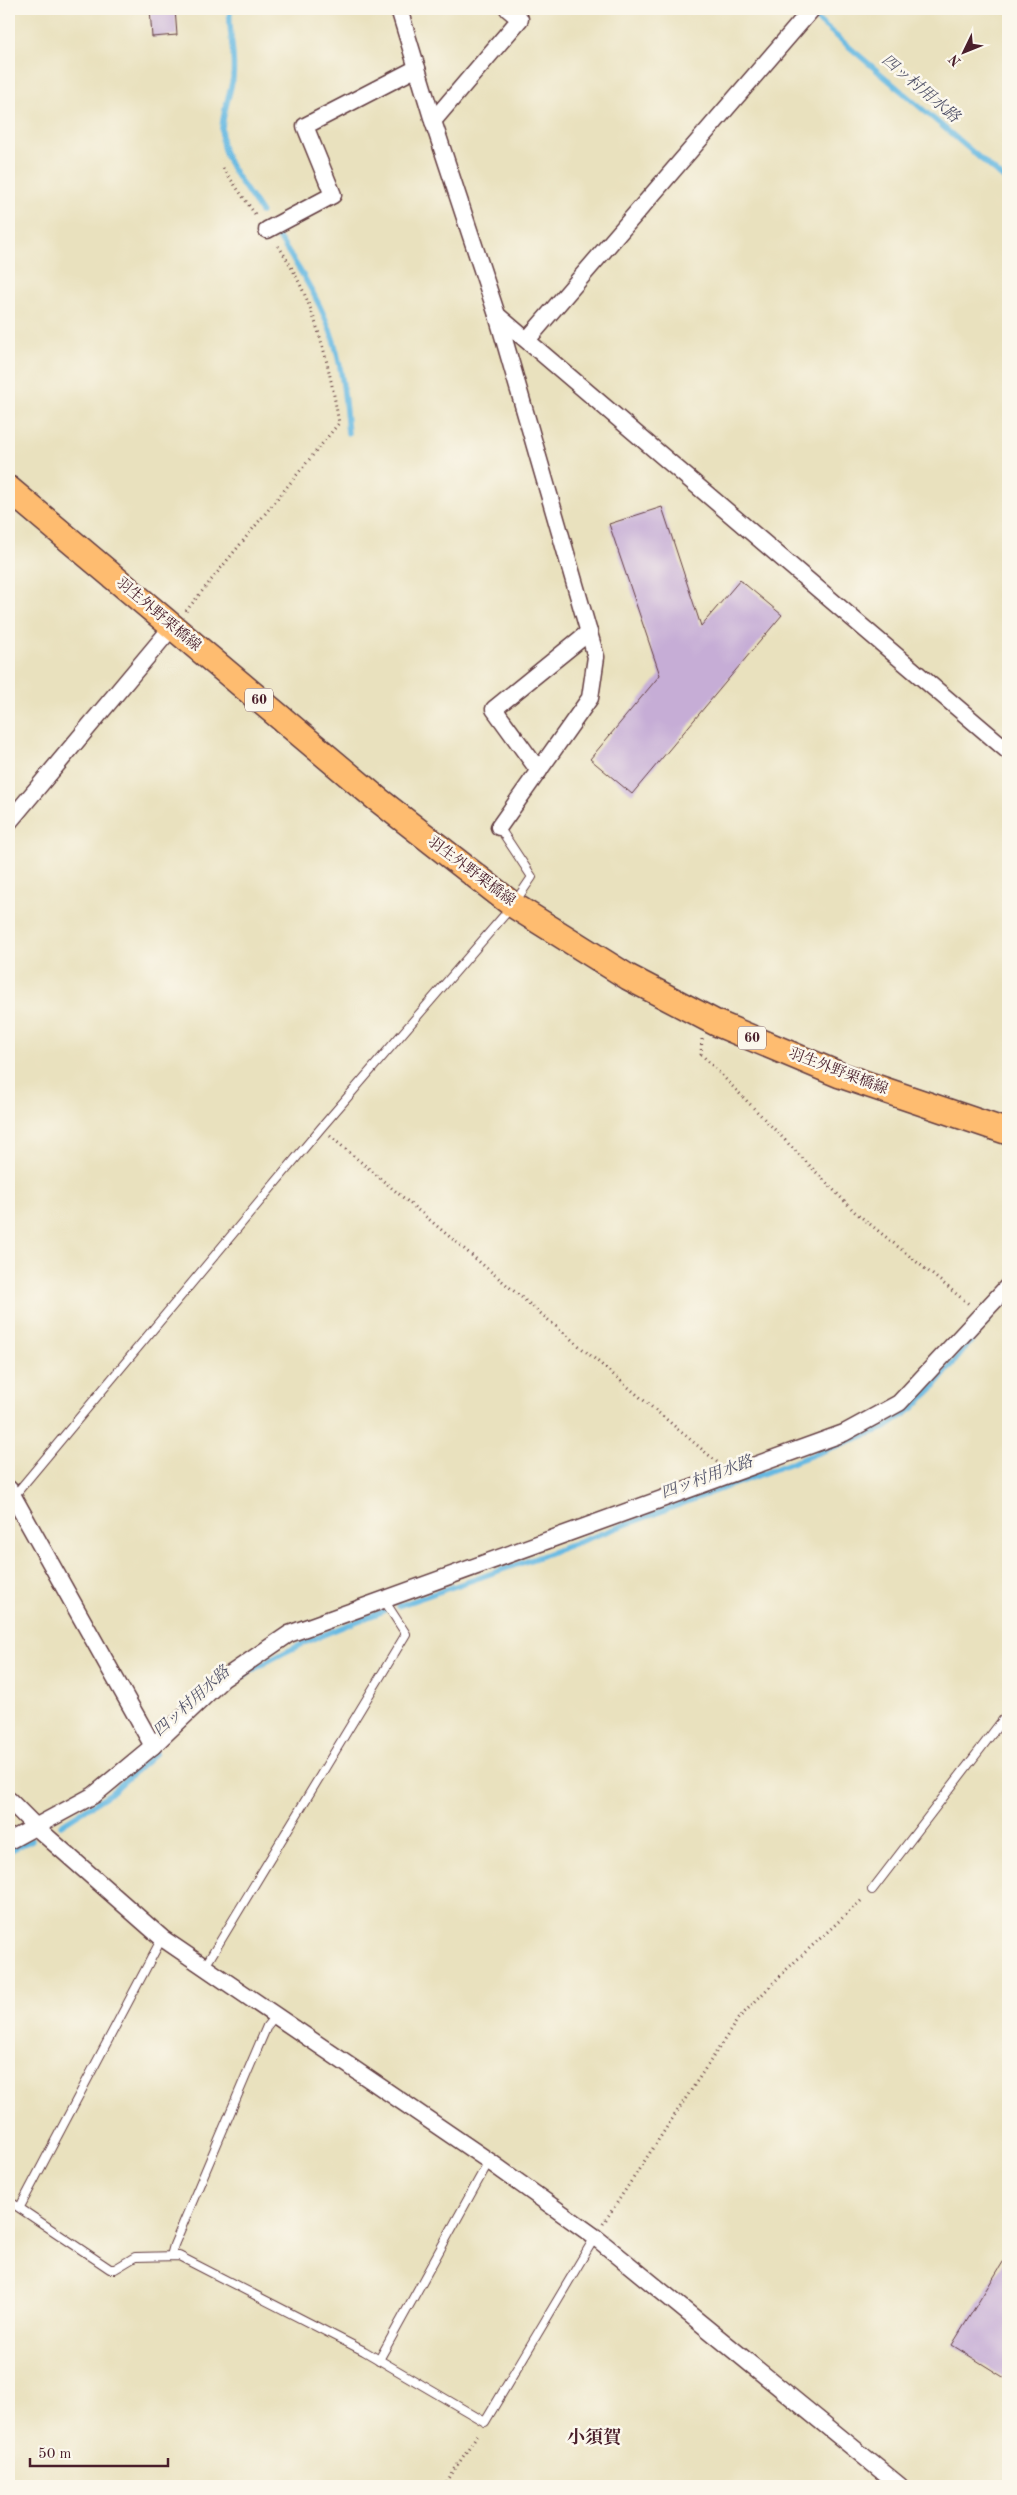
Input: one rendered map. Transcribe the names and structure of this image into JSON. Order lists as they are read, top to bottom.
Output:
{
  "streets": {
    "main road": ["羽生外野栗橋線", "60"]
  },
  "districts": ["小須賀"],
  "water": ["四ッ村用水路"],
  "scale_bar": "50 m",
  "north": "bottom left"
}
